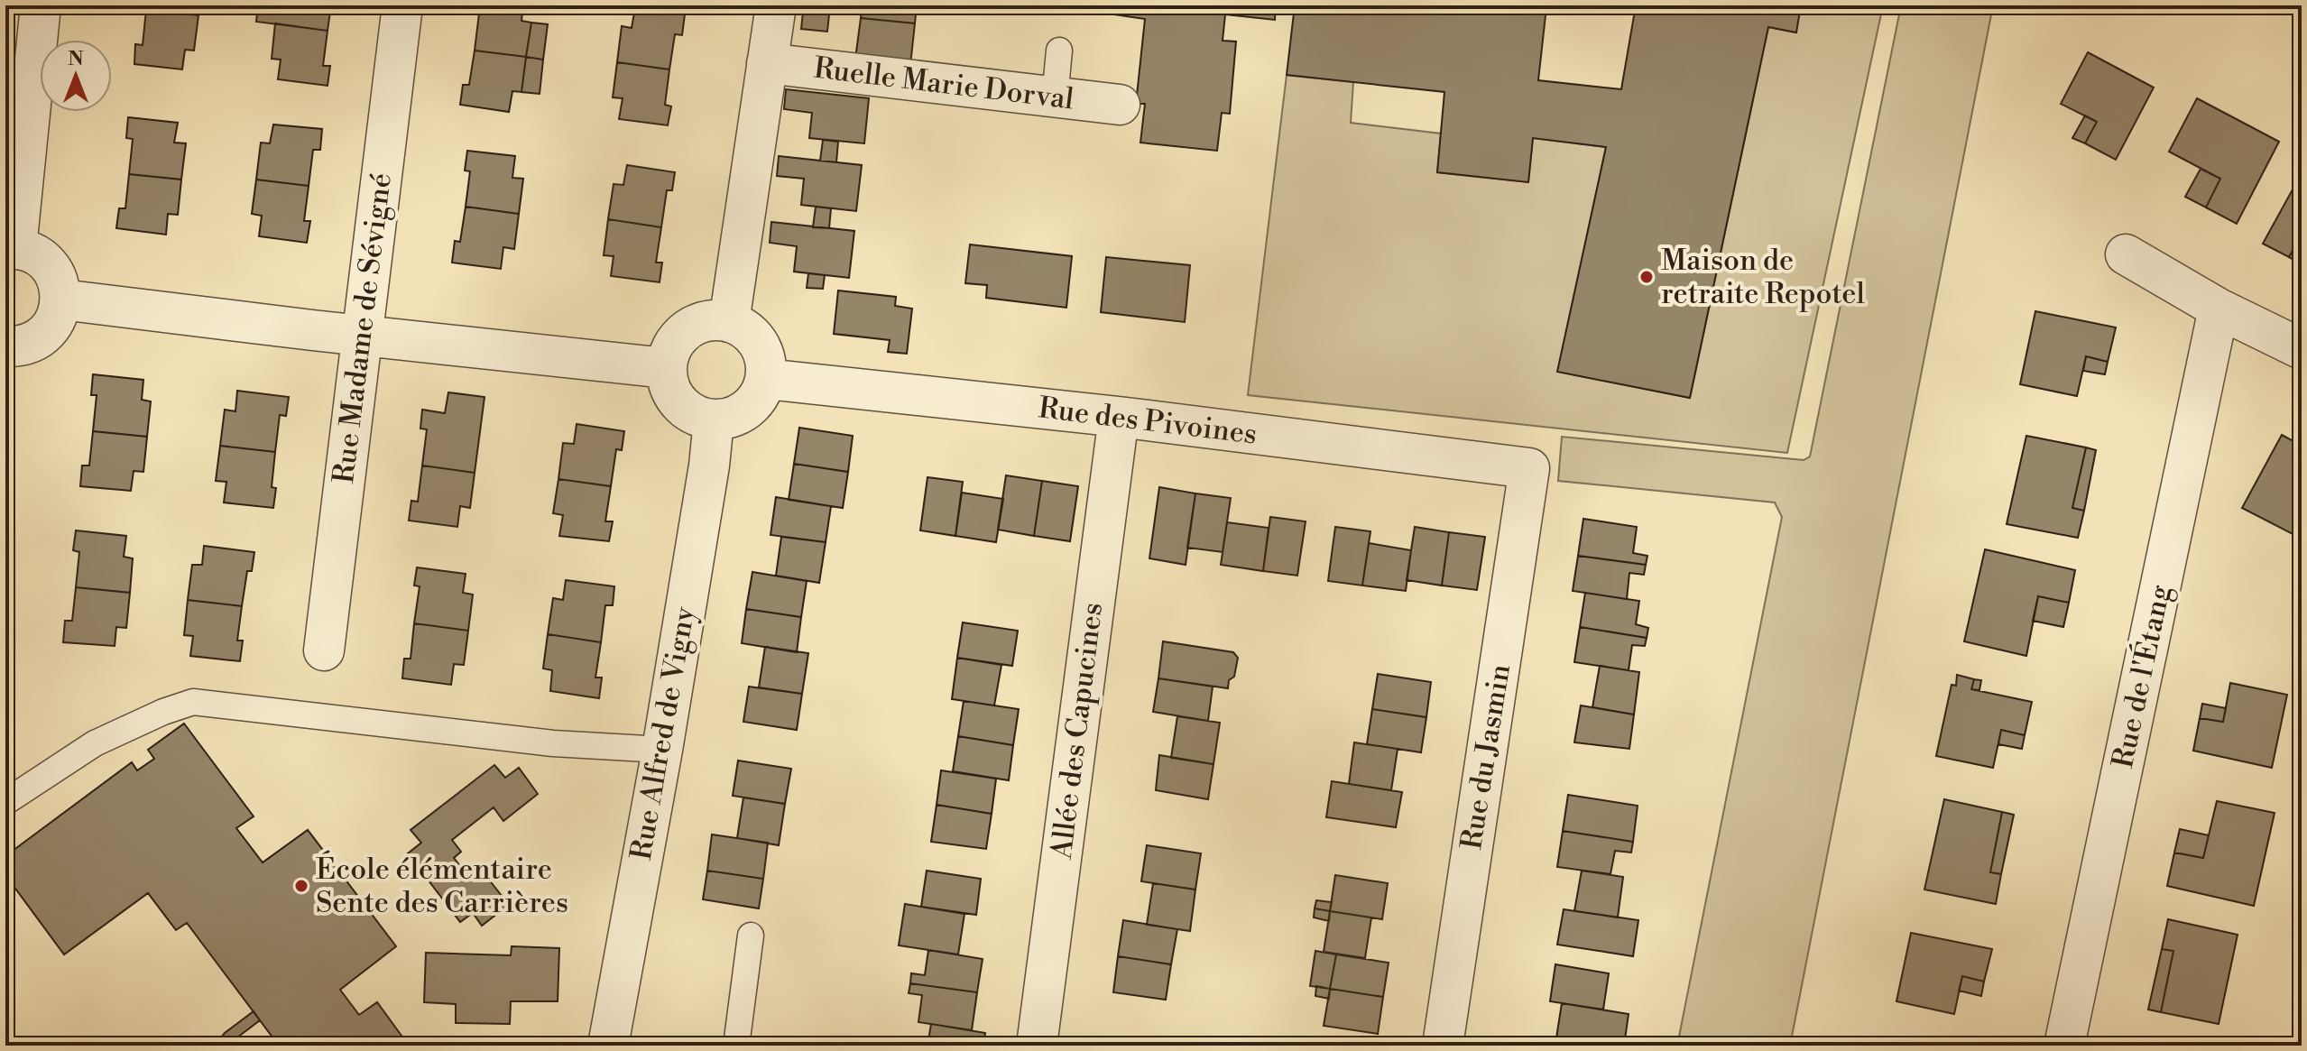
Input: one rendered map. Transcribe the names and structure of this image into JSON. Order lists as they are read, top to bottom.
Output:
{
  "streets": {
    "street": [
      "Ruelle Marie Dorval",
      "Rue Madame de Sévigné",
      "Rue des Pivoines",
      "Rue de l'Étang",
      "Allée des Capucines",
      "Rue Alfred de Vigny",
      "Rue du Jasmin"
    ]
  },
  "crossings": [
    ["Rue des Pivoines", "Allée des Capucines"],
    ["Rue des Pivoines", "Rue Alfred de Vigny"],
    ["Rue des Pivoines", "Rue du Jasmin"]
  ],
  "places": ["Maison de retraite Repotel", "École élémentaire Sente des Carrières"],
  "north": "top"
}
